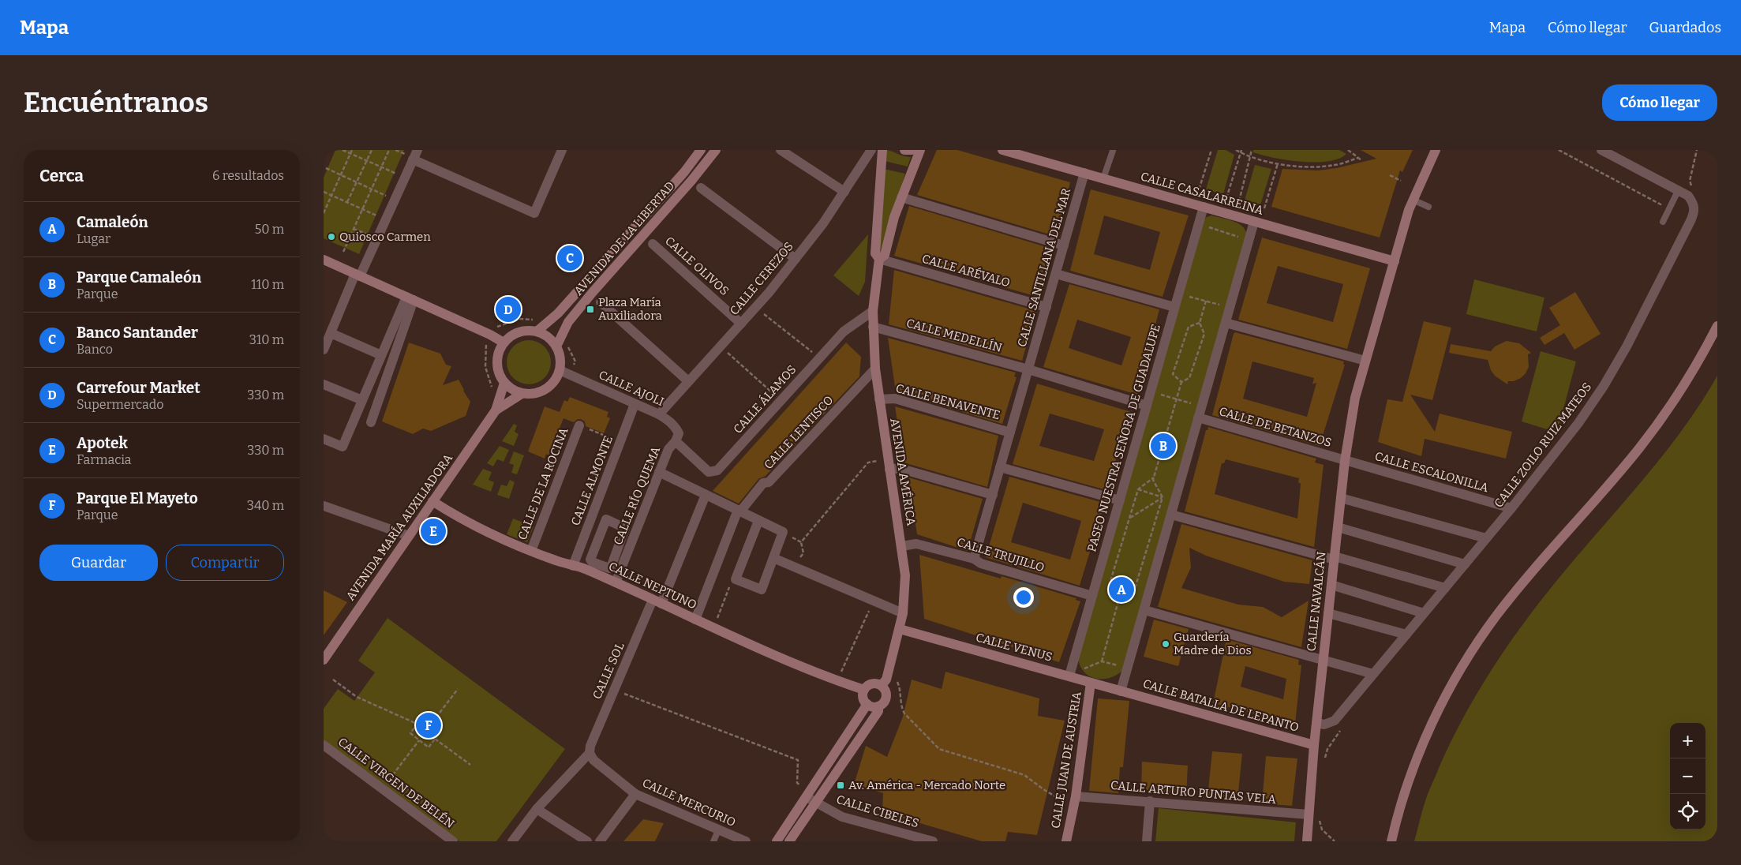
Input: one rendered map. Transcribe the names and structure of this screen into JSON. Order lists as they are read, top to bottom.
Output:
{
  "streets": {
    "street": [
      "CALLE CASALARREINA",
      "AVENIDA DE LA LIBERTAD",
      "CALLE OLIVOS",
      "CALLE SANTILLANA DEL MAR",
      "CALLE ARÉVALO",
      "CALLE CEREZOS",
      "CALLE MEDELLÍN",
      "CALLE AJOLI",
      "CALLE ÁLAMOS",
      "CALLE BENAVENTE",
      "CALLE DE BETANZOS",
      "CALLE LENTISCO",
      "PASEO NUESTRA SEÑORA DE GUADALUPE",
      "CALLE ZOILO RUIZ MATEOS",
      "AVENIDA AMÉRICA",
      "CALLE ESCALONILLA",
      "CALLE ALMONTE",
      "CALLE DE LA ROCINA",
      "CALLE RÍO QUEMA",
      "AVENIDA MARÍA AUXILIADORA",
      "CALLE TRUJILLO",
      "CALLE NEPTUNO",
      "CALLE NAVALCÁN",
      "CALLE VENUS",
      "CALLE SOL",
      "CALLE BATALLA DE LEPANTO",
      "CALLE JUAN DE AUSTRIA",
      "CALLE VIRGEN DE BELÉN",
      "CALLE ARTURO PUNTAS VELA",
      "CALLE MERCURIO",
      "CALLE CIBELES"
    ]
  },
  "crossings": [
    ["CALLE CASALARREINA", "CALLE SANTILLANA DEL MAR"],
    ["CALLE CASALARREINA", "PASEO NUESTRA SEÑORA DE GUADALUPE"],
    ["CALLE CASALARREINA", "CALLE NAVALCÁN"],
    ["AVENIDA DE LA LIBERTAD", "CALLE AJOLI"],
    ["AVENIDA DE LA LIBERTAD", "AVENIDA MARÍA AUXILIADORA"],
    ["CALLE OLIVOS", "CALLE CEREZOS"],
    ["CALLE SANTILLANA DEL MAR", "CALLE ARÉVALO"],
    ["CALLE SANTILLANA DEL MAR", "CALLE MEDELLÍN"],
    ["CALLE SANTILLANA DEL MAR", "CALLE BENAVENTE"],
    ["CALLE SANTILLANA DEL MAR", "CALLE TRUJILLO"],
    ["CALLE ARÉVALO", "AVENIDA AMÉRICA"],
    ["CALLE CEREZOS", "CALLE AJOLI"],
    ["CALLE MEDELLÍN", "PASEO NUESTRA SEÑORA DE GUADALUPE"],
    ["CALLE MEDELLÍN", "AVENIDA AMÉRICA"],
    ["CALLE AJOLI", "CALLE ÁLAMOS"],
    ["CALLE AJOLI", "CALLE ALMONTE"],
    ["CALLE AJOLI", "CALLE RÍO QUEMA"],
    ["CALLE AJOLI", "AVENIDA MARÍA AUXILIADORA"],
    ["CALLE ÁLAMOS", "AVENIDA AMÉRICA"],
    ["CALLE ÁLAMOS", "CALLE RÍO QUEMA"],
    ["CALLE BENAVENTE", "AVENIDA AMÉRICA"],
    ["CALLE DE BETANZOS", "CALLE ESCALONILLA"],
    ["CALLE DE BETANZOS", "CALLE NAVALCÁN"],
    ["CALLE LENTISCO", "AVENIDA AMÉRICA"],
    ["PASEO NUESTRA SEÑORA DE GUADALUPE", "CALLE TRUJILLO"],
    ["PASEO NUESTRA SEÑORA DE GUADALUPE", "CALLE VENUS"],
    ["CALLE ZOILO RUIZ MATEOS", "CALLE ESCALONILLA"],
    ["CALLE ZOILO RUIZ MATEOS", "CALLE NAVALCÁN"],
    ["AVENIDA AMÉRICA", "CALLE TRUJILLO"],
    ["AVENIDA AMÉRICA", "CALLE NEPTUNO"],
    ["AVENIDA AMÉRICA", "CALLE VENUS"],
    ["CALLE ESCALONILLA", "CALLE NAVALCÁN"],
    ["CALLE ALMONTE", "CALLE NEPTUNO"],
    ["CALLE DE LA ROCINA", "CALLE NEPTUNO"],
    ["CALLE RÍO QUEMA", "CALLE NEPTUNO"],
    ["AVENIDA MARÍA AUXILIADORA", "CALLE NEPTUNO"],
    ["CALLE NEPTUNO", "CALLE SOL"],
    ["CALLE NAVALCÁN", "CALLE BATALLA DE LEPANTO"],
    ["CALLE VENUS", "CALLE BATALLA DE LEPANTO"],
    ["CALLE VENUS", "CALLE JUAN DE AUSTRIA"],
    ["CALLE SOL", "CALLE MERCURIO"],
    ["CALLE JUAN DE AUSTRIA", "CALLE ARTURO PUNTAS VELA"]
  ],
  "places": {
    "other": ["Quiosco Carmen", "Guardería Madre de Dios"],
    "transit": ["Plaza María Auxiliadora", "Av. América - Mercado Norte"]
  },
  "page": {
    "header": "Mapa",
    "nav": ["Mapa", "Cómo llegar", "Guardados"],
    "buttons": [
      "Cómo llegar",
      ["Guardar", "Compartir"]
    ],
    "title": "Encuéntranos",
    "heading": ["Cerca", "6 resultados"],
    "list": [
      {
        "mark": "A",
        "name": "Camaleón",
        "note": "Lugar",
        "value": "50 m"
      },
      {
        "mark": "B",
        "name": "Parque Camaleón",
        "note": "Parque",
        "value": "110 m"
      },
      {
        "mark": "C",
        "name": "Banco Santander",
        "note": "Banco",
        "value": "310 m"
      },
      {
        "mark": "D",
        "name": "Carrefour Market",
        "note": "Supermercado",
        "value": "330 m"
      },
      {
        "mark": "E",
        "name": "Apotek",
        "note": "Farmacia",
        "value": "330 m"
      },
      {
        "mark": "F",
        "name": "Parque El Mayeto",
        "note": "Parque",
        "value": "340 m"
      }
    ],
    "pins": [
      "C",
      "D",
      "B",
      "E",
      "A",
      "F"
    ],
    "map_buttons": ["+", "−"]
  }
}
